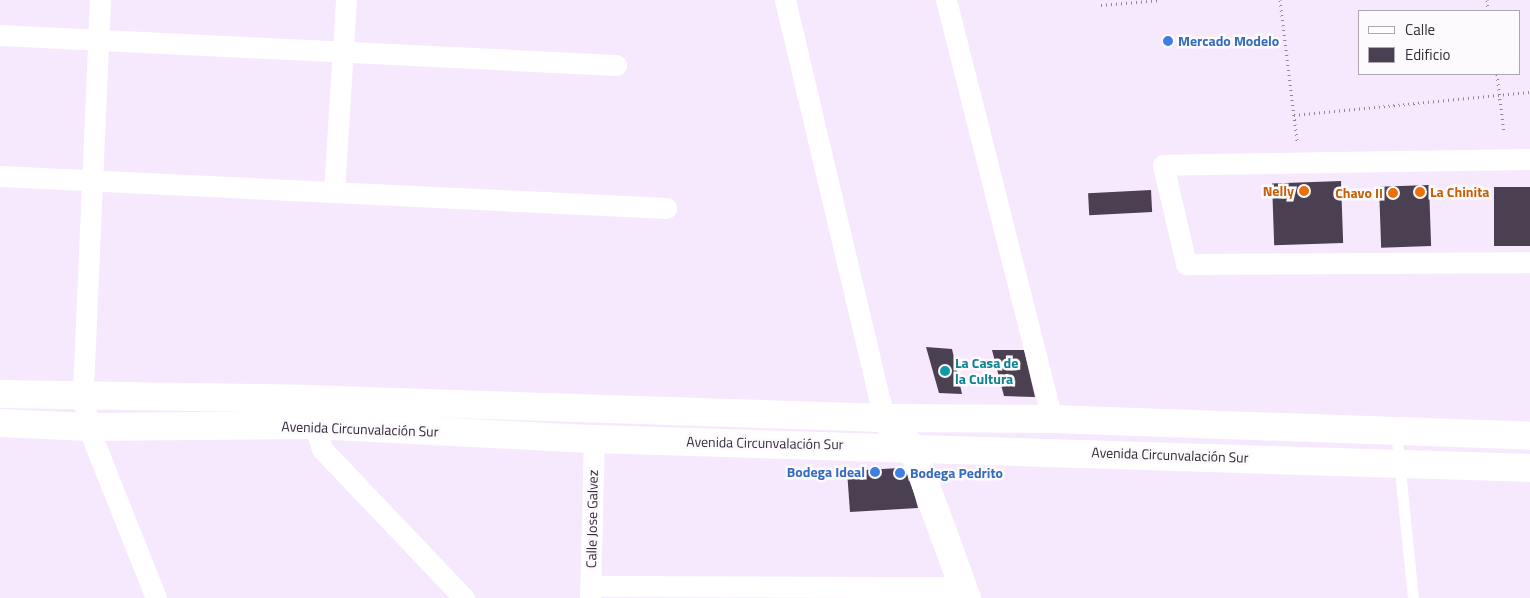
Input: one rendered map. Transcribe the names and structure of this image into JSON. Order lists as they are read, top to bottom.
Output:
{
  "streets": {
    "main road": ["Avenida Circunvalación Sur"],
    "street": ["Calle Jose Galvez"]
  },
  "crossings": [
    ["Avenida Circunvalación Sur", "Calle Jose Galvez"]
  ],
  "places": [
    "Mercado Modelo",
    "Nelly",
    "La Chinita",
    "Chavo II",
    "La Casa de la Cultura",
    "Bodega Ideal",
    "Bodega Pedrito"
  ],
  "legend": ["Calle", "Edificio"]
}
